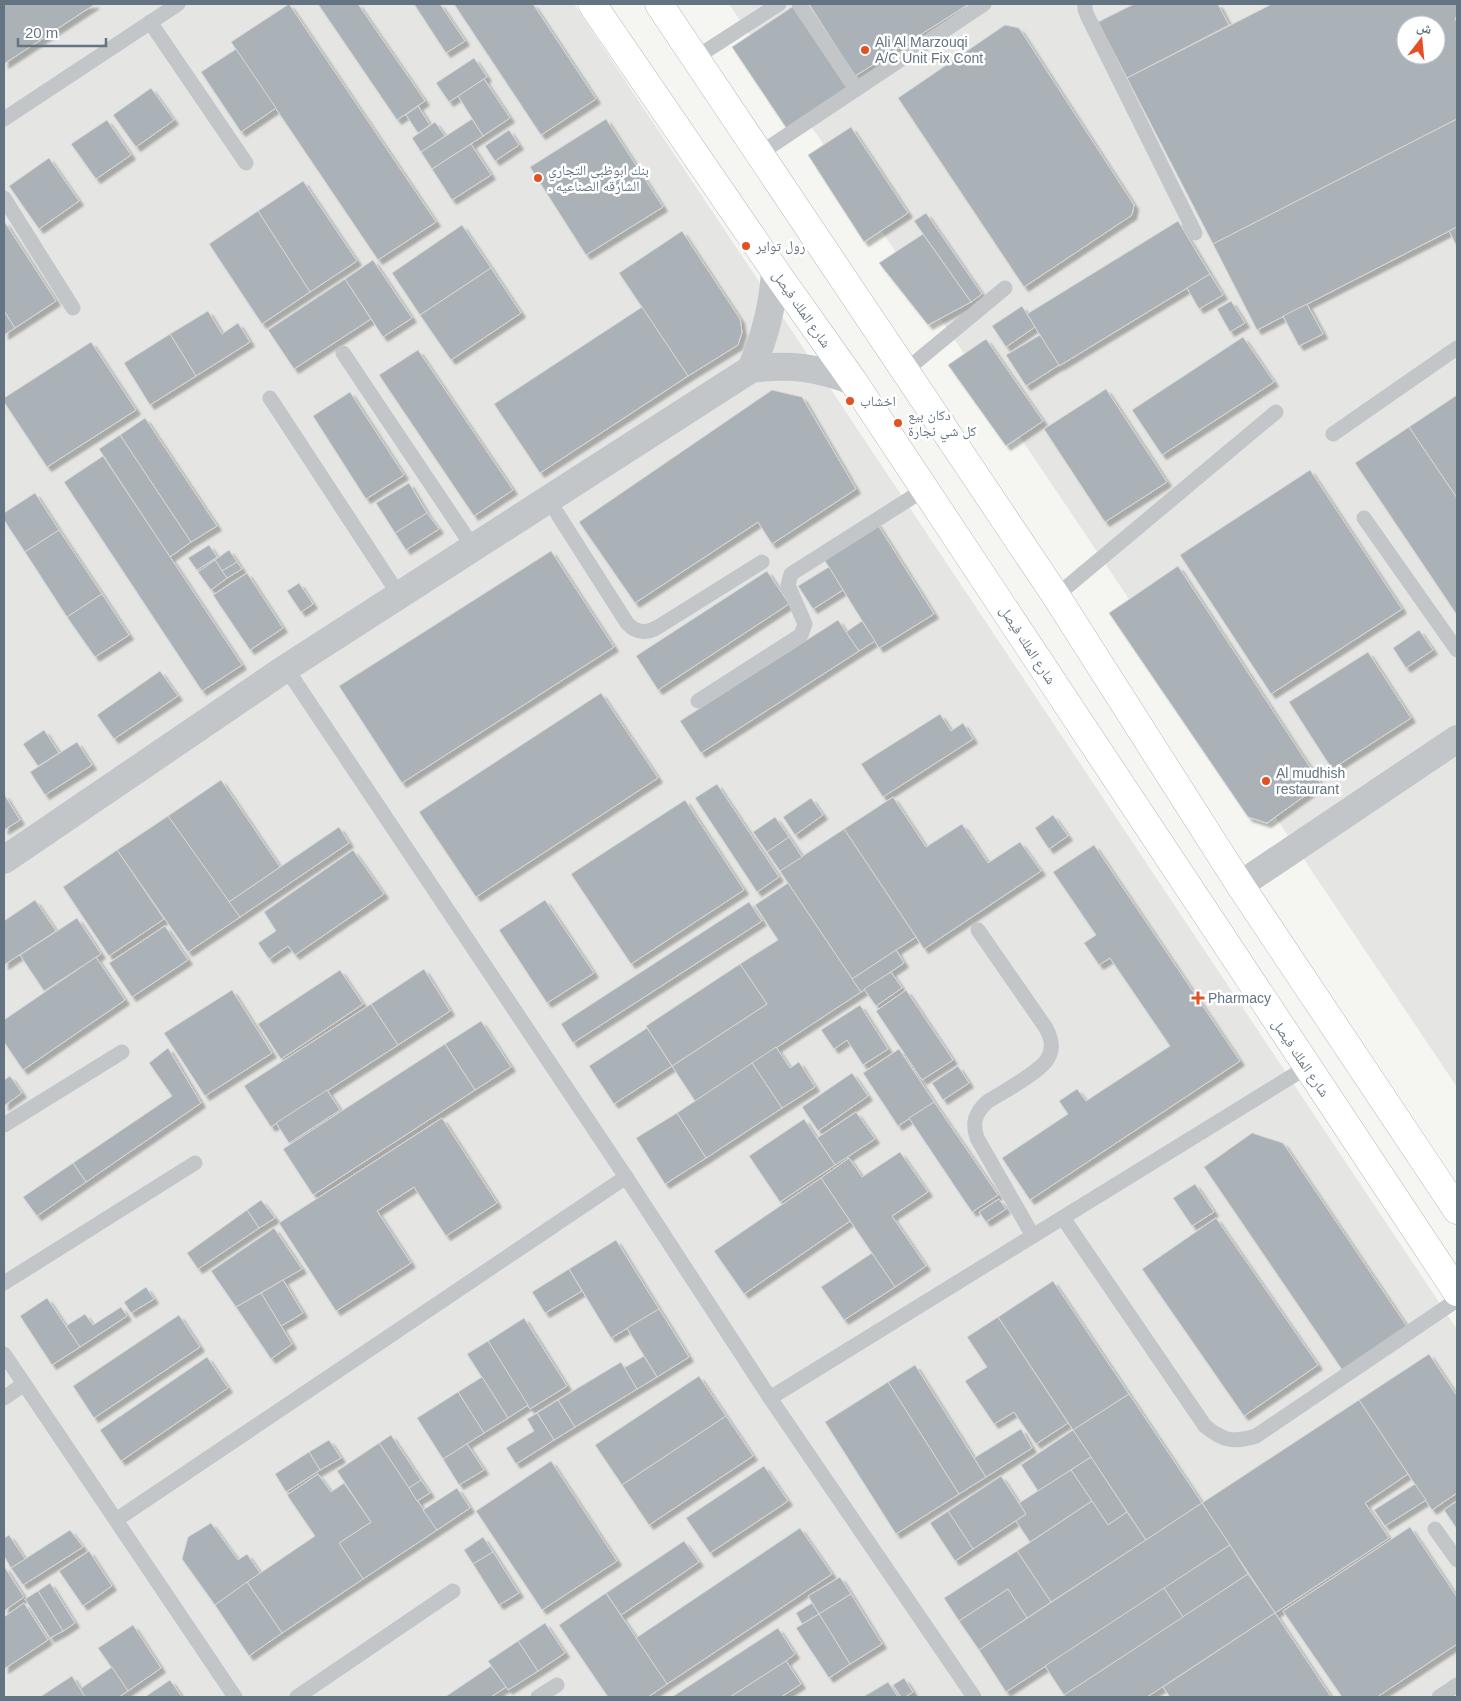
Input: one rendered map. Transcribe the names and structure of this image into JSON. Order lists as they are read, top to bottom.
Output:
{
  "streets": {
    "main road": ["شارع الملك فيصل"]
  },
  "places": {
    "other": [
      "Ali Al Marzouqi A/C Unit Fix Cont",
      "بنك ابوظبي التجاري . الشارقه الصناعيه",
      "رول تواير",
      "اخشاب",
      "دكان بيع كل شي نجارة",
      "Al mudhish restaurant"
    ],
    "health": ["Pharmacy"]
  },
  "scale_bar": "20 m",
  "north": "top"
}
